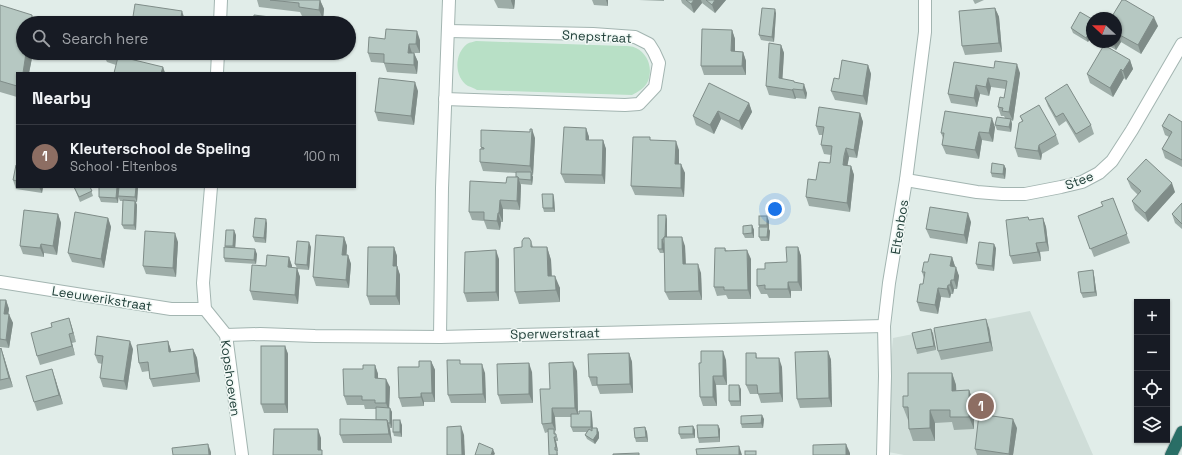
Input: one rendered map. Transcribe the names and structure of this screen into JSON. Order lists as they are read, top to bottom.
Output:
{
  "streets": {
    "street": [
      "Snepstraat",
      "Stee",
      "Eltenbos",
      "Leeuwerikstraat",
      "Sperwerstraat",
      "Kopshoeven"
    ]
  },
  "crossings": [
    ["Stee", "Eltenbos"],
    ["Eltenbos", "Sperwerstraat"],
    ["Leeuwerikstraat", "Kopshoeven"],
    ["Sperwerstraat", "Kopshoeven"]
  ],
  "north": "left",
  "page": {
    "search": "Search here",
    "heading": "Nearby",
    "list": [
      {
        "mark": "1",
        "name": "Kleuterschool de Speling",
        "note": "School · Eltenbos",
        "value": "100 m"
      }
    ],
    "map_buttons": ["+", "−"],
    "pins": "1"
  }
}
